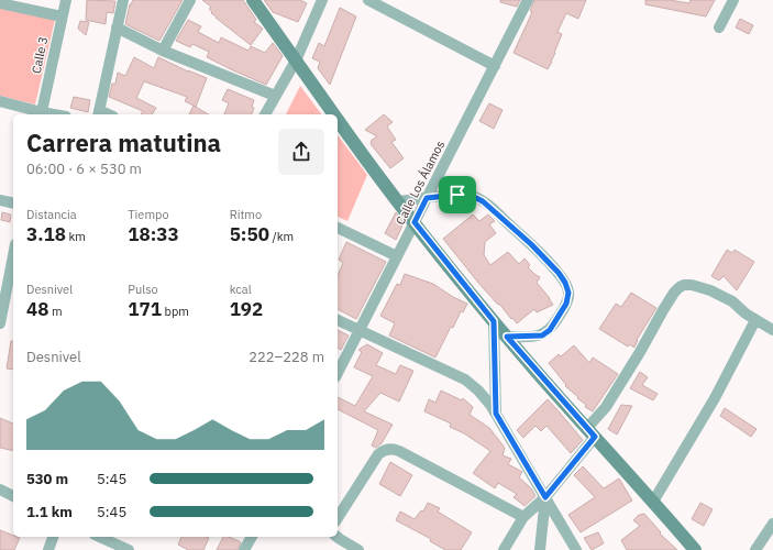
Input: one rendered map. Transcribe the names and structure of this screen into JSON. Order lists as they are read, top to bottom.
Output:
{
  "streets": {
    "street": ["Calle 3", "Calle Los Álamos"]
  },
  "page": {
    "heading": ["Carrera matutina", "06:00 · 6 × 530 m"],
    "stats": [
      ["Distancia", "3.18 km"],
      ["Tiempo", "18:33"],
      ["Ritmo", "5:50 /km"],
      ["Desnivel", "48 m"],
      ["Pulso", "171 bpm"],
      ["kcal", "192"]
    ],
    "chart": ["Desnivel", "222–228 m"],
    "list": [
      {
        "name": "530 m",
        "note": "5:45"
      },
      {
        "name": "1.1 km",
        "note": "5:45"
      }
    ]
  }
}
